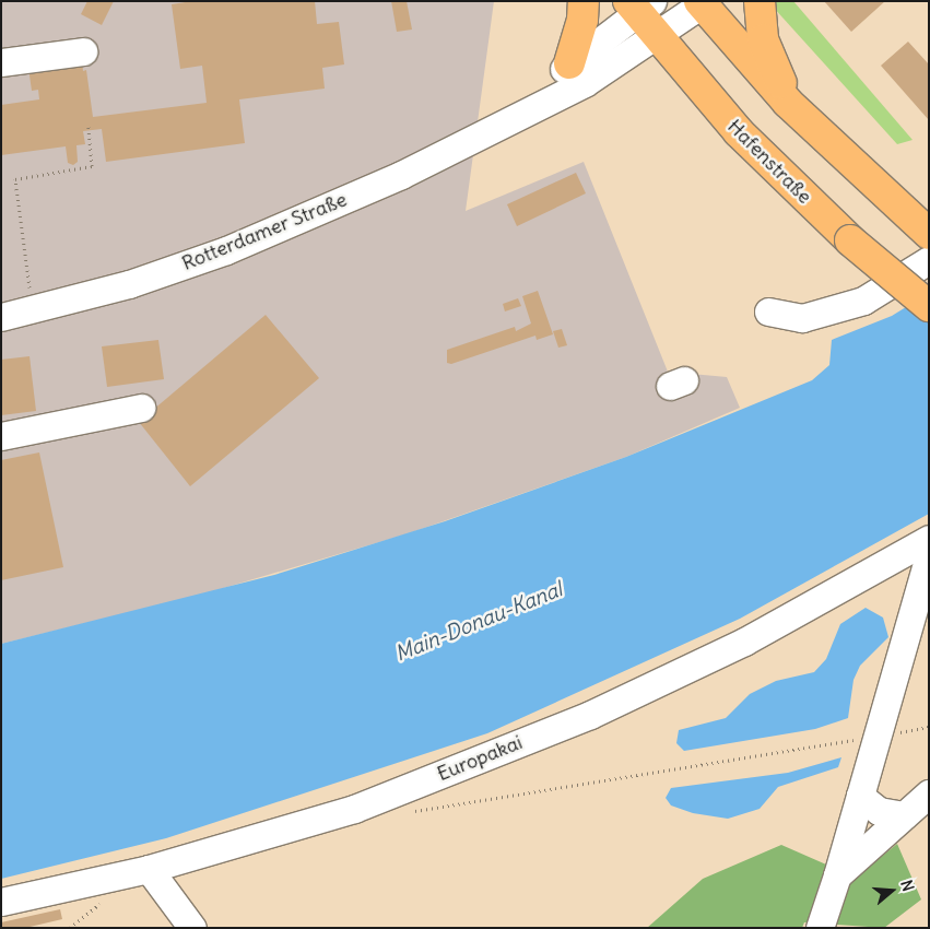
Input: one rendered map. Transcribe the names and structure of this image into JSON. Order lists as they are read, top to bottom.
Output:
{
  "streets": {
    "main road": ["Hafenstraße"],
    "street": ["Rotterdamer Straße", "Europakai"]
  },
  "crossings": [
    ["Hafenstraße", "Rotterdamer Straße"]
  ],
  "water": ["Main-Donau-Kanal"],
  "north": "right"
}
